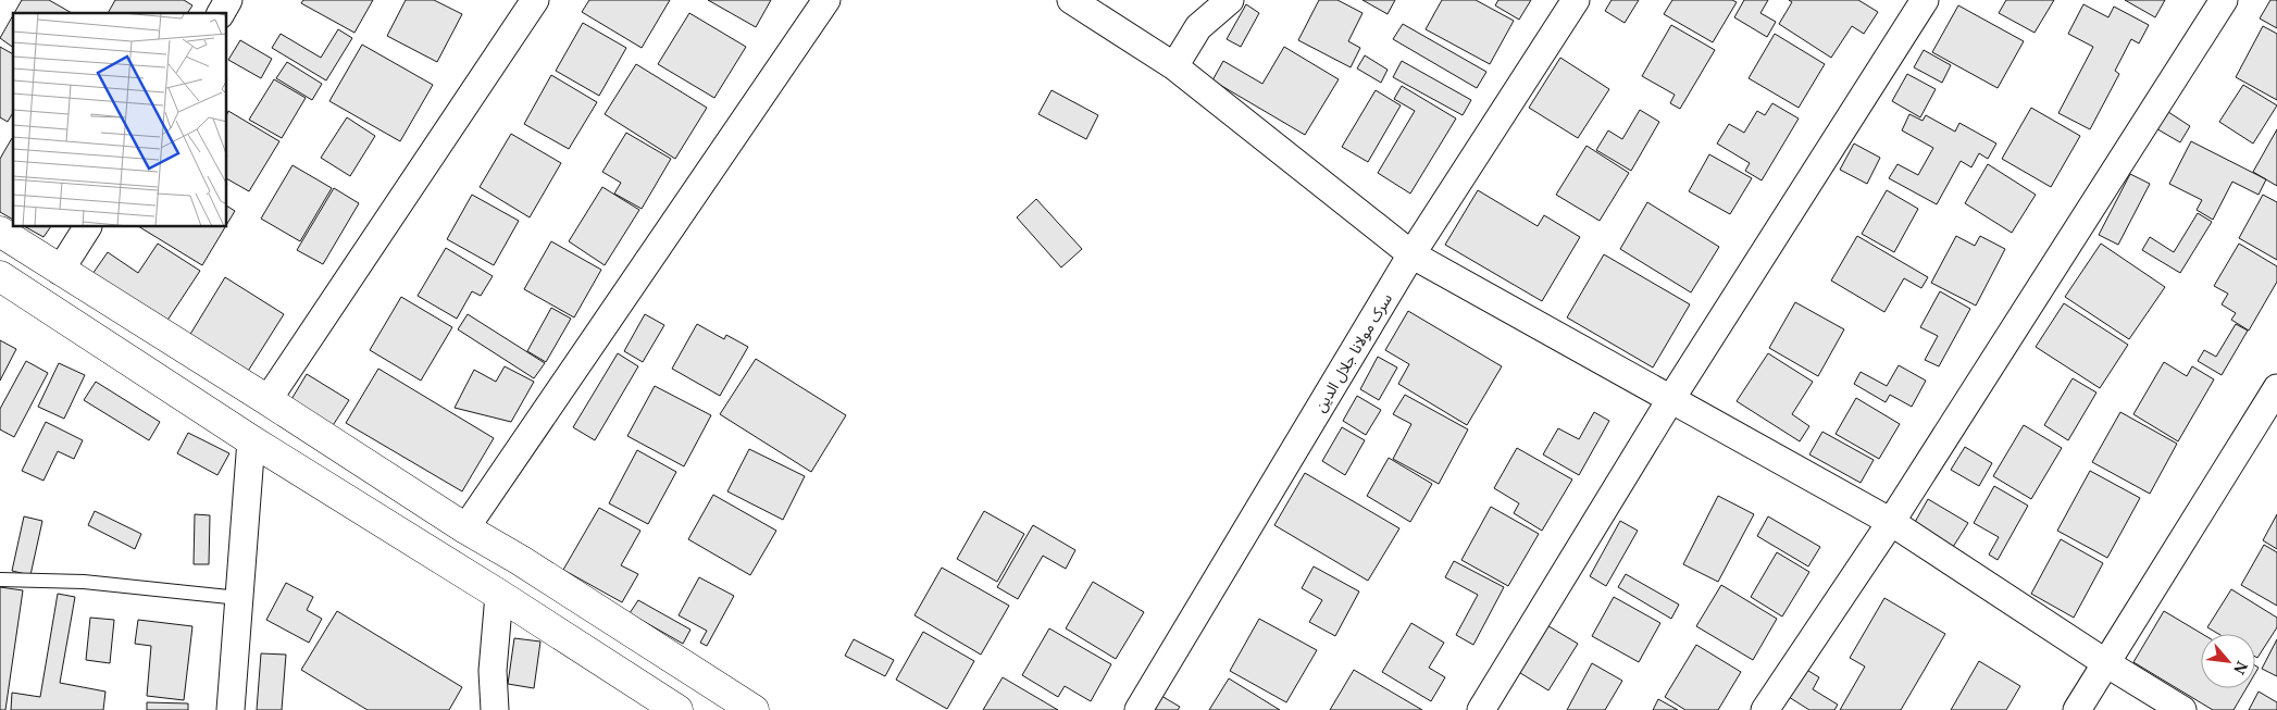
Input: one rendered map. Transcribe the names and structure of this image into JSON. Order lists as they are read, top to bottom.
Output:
{
  "streets": {
    "street": ["سرک مولانا جلال الدین"]
  },
  "north": "bottom right"
}
